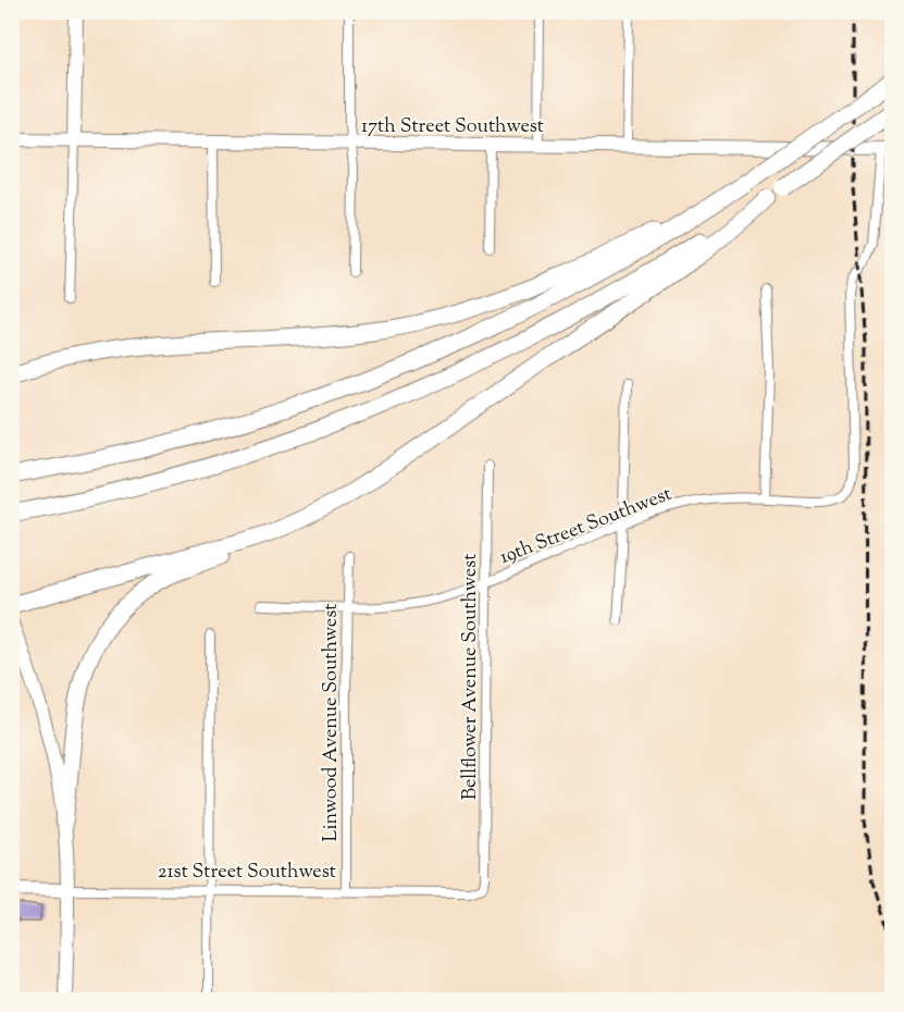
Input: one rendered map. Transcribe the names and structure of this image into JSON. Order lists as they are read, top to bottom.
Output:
{
  "streets": {
    "street": [
      "17th Street Southwest",
      "19th Street Southwest",
      "Bellflower Avenue Southwest",
      "Linwood Avenue Southwest",
      "21st Street Southwest"
    ]
  },
  "crossings": [
    ["17th Street Southwest", "19th Street Southwest"],
    ["19th Street Southwest", "Bellflower Avenue Southwest"],
    ["19th Street Southwest", "Linwood Avenue Southwest"],
    ["Bellflower Avenue Southwest", "21st Street Southwest"],
    ["Linwood Avenue Southwest", "21st Street Southwest"]
  ]
}
